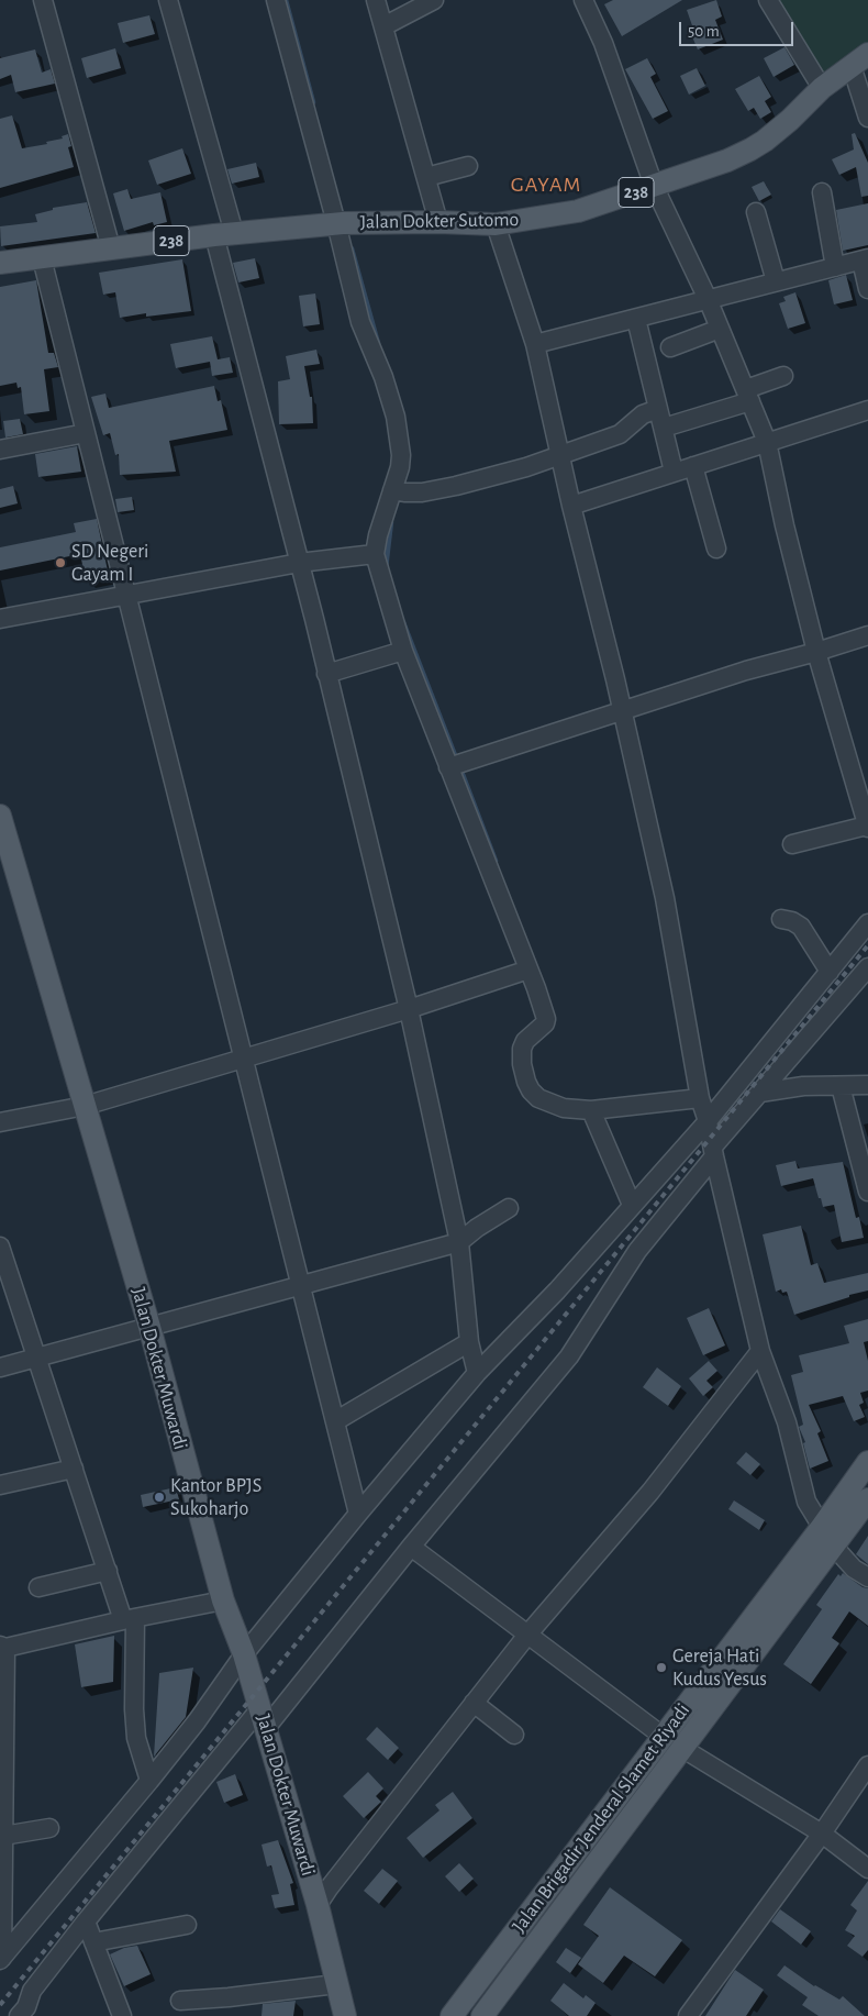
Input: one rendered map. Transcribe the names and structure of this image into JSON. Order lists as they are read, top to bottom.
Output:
{
  "streets": {
    "main road": [
      "238",
      "Jalan Dokter Sutomo",
      "Jalan Dokter Muwardi",
      "Jalan Brigadir Jenderal Slamet Riyadi"
    ]
  },
  "districts": ["GAYAM"],
  "places": ["SD Negeri Gayam I", "Kantor BPJS Sukoharjo", "Gereja Hati Kudus Yesus"],
  "scale_bar": "50 m"
}
